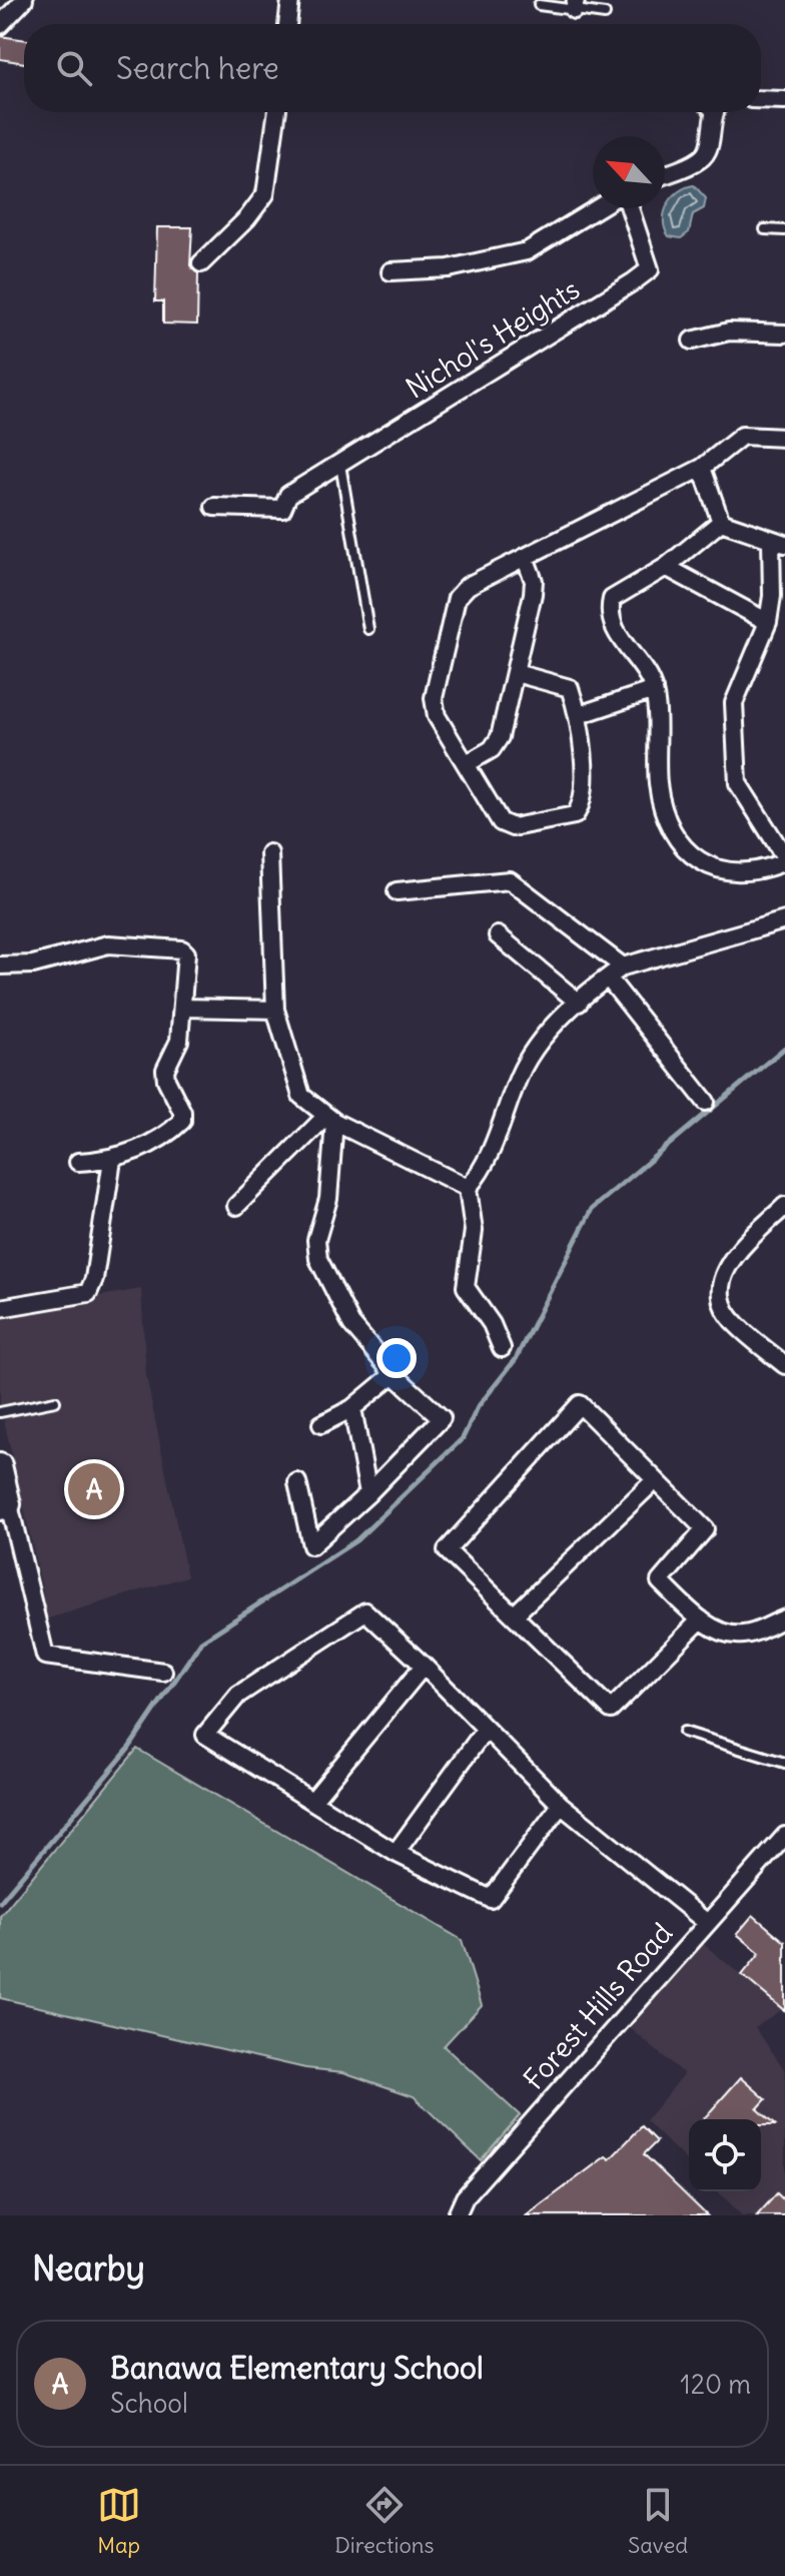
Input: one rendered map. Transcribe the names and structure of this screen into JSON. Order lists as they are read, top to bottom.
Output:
{
  "streets": {
    "street": ["Nichol's Heights", "Forest Hills Road"]
  },
  "north": "top left",
  "page": {
    "search": "Search here",
    "pins": "A",
    "heading": "Nearby",
    "list": [
      {
        "mark": "A",
        "name": "Banawa Elementary School",
        "note": "School",
        "value": "120 m"
      }
    ],
    "nav": ["Map", "Directions", "Saved"]
  }
}
